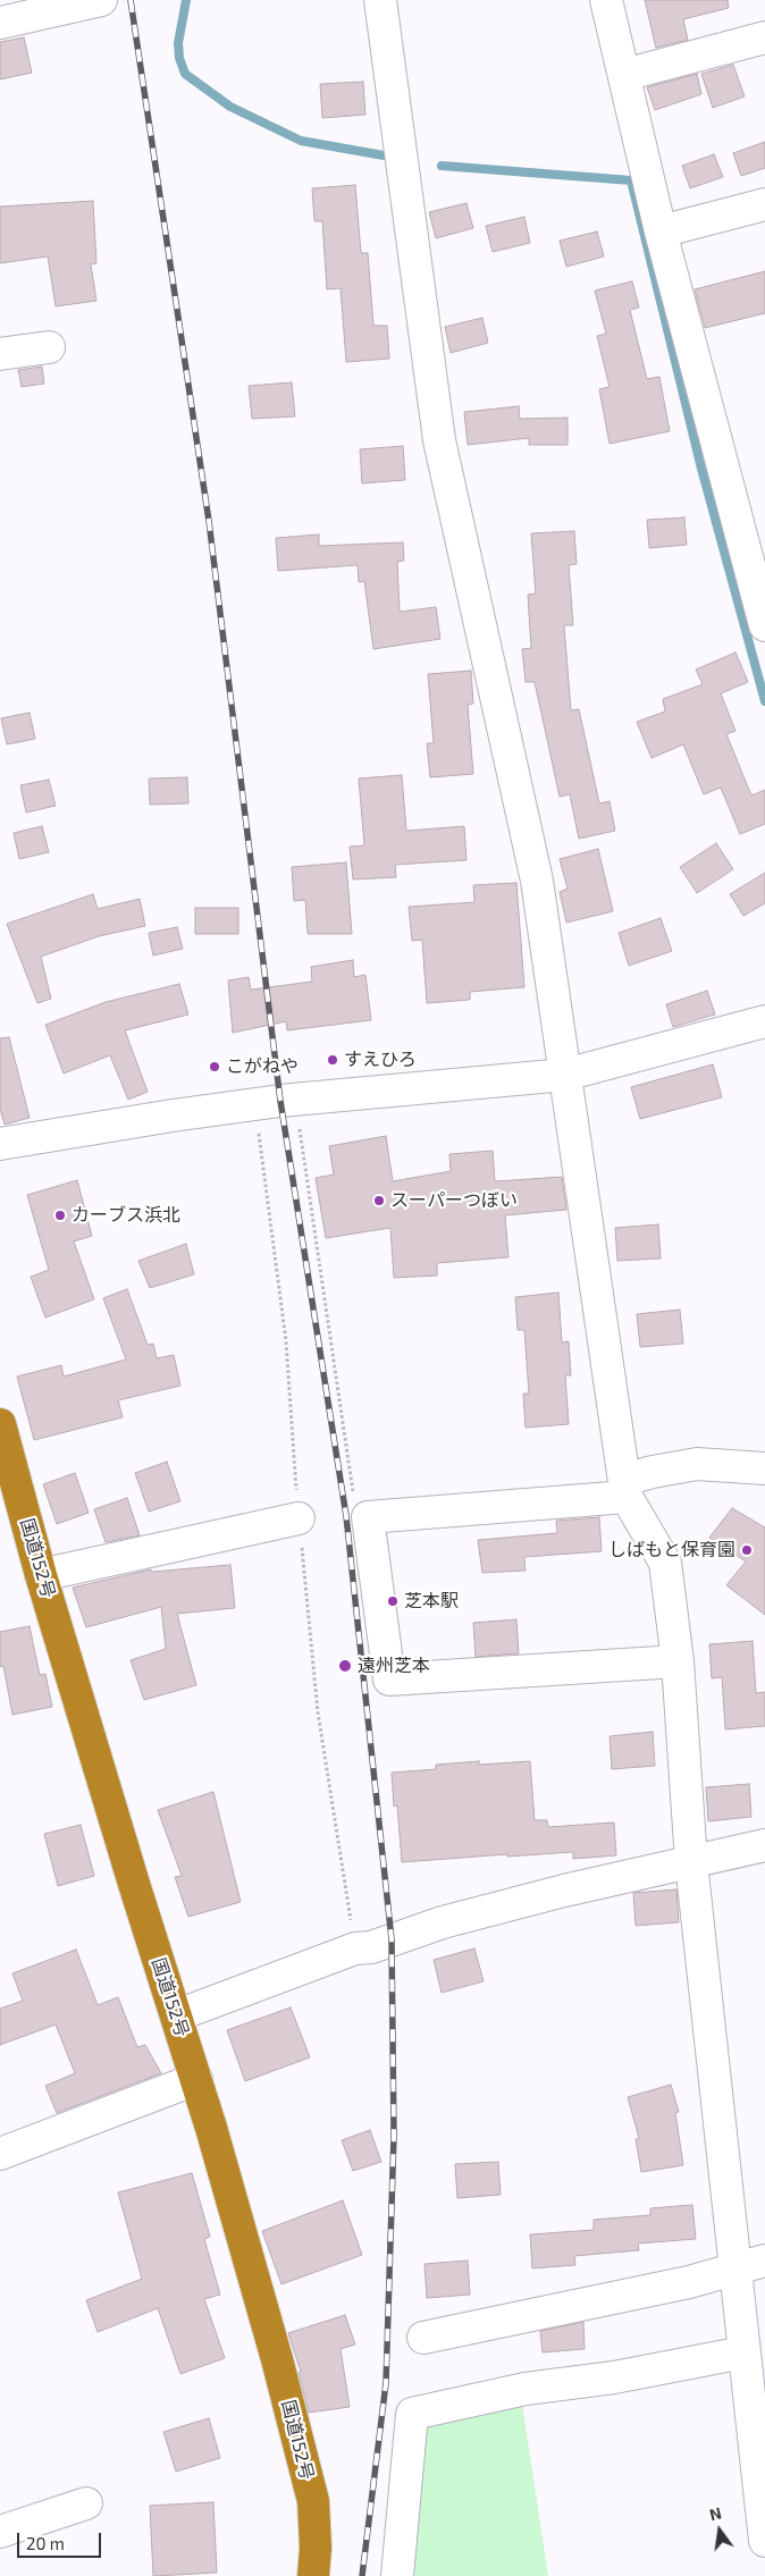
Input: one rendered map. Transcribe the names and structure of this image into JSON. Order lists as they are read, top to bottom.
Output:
{
  "streets": {
    "highway": ["国道152号"]
  },
  "places": [
    "すえひろ",
    "こがねや",
    "スーパーつぼい",
    "カーブス浜北",
    "しばもと保育園",
    "芝本駅",
    "遠州芝本"
  ],
  "scale_bar": "20 m",
  "north": "top"
}
